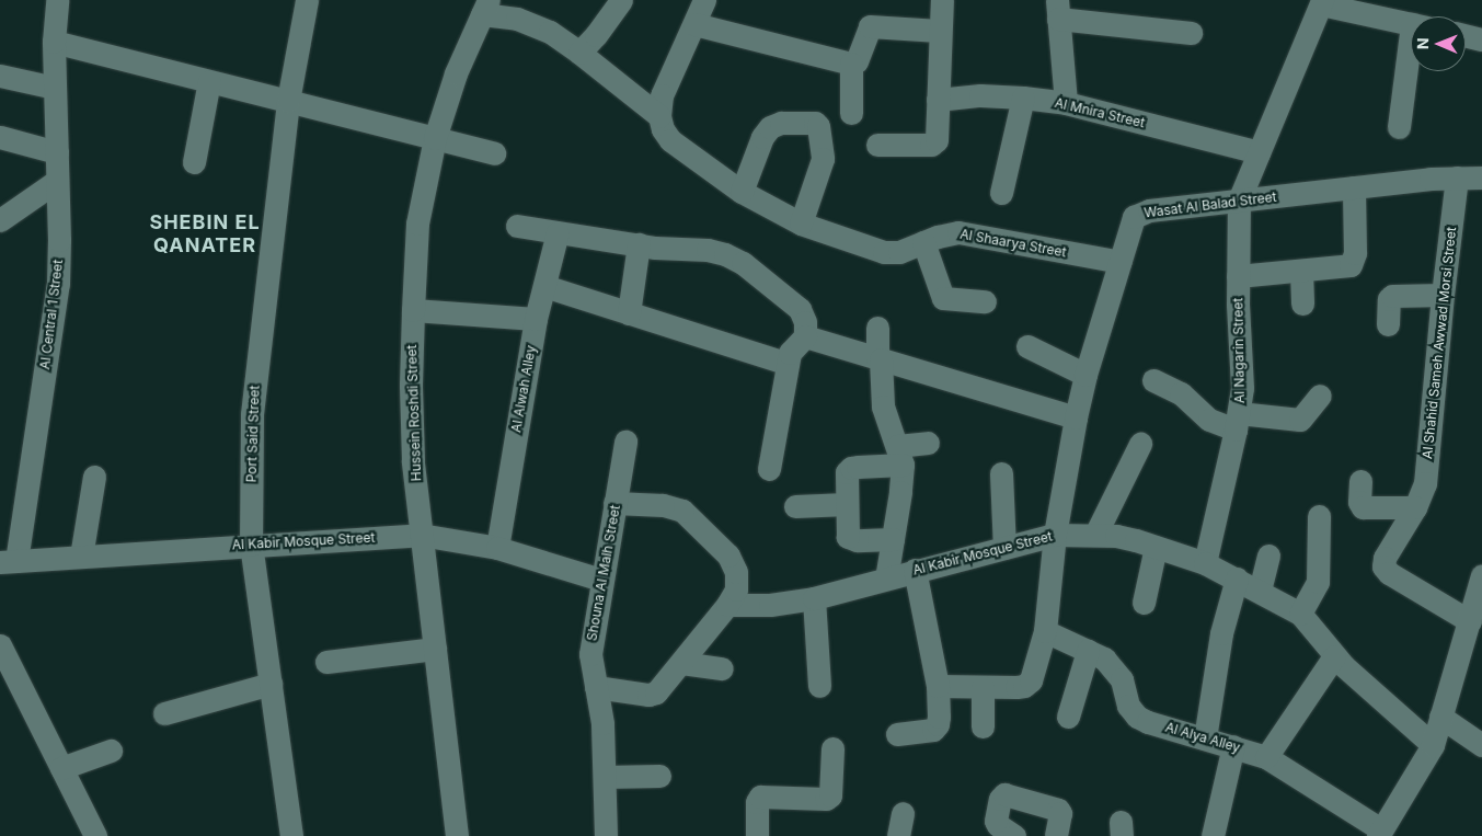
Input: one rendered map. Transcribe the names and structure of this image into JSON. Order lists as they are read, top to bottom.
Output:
{
  "streets": {
    "street": [
      "Al Mnira Street",
      "Wasat Al Balad Street",
      "Al Shaarya Street",
      "Al Central 1 Street",
      "Al Shahid Sameh Awwad Morsi Street",
      "Al Nagarin Street",
      "Al Alwah Alley",
      "Hussein Roshdi Street",
      "Port Said Street",
      "Al Kabir Mosque Street",
      "Shouna Al Malh Street",
      "Al Alya Alley"
    ]
  },
  "crossings": [
    ["Wasat Al Balad Street", "Al Shaarya Street"],
    ["Wasat Al Balad Street", "Al Shahid Sameh Awwad Morsi Street"],
    ["Wasat Al Balad Street", "Al Nagarin Street"],
    ["Wasat Al Balad Street", "Al Kabir Mosque Street"],
    ["Wasat Al Balad Street", "Al Alya Alley"],
    ["Al Central 1 Street", "Al Kabir Mosque Street"],
    ["Al Nagarin Street", "Al Kabir Mosque Street"],
    ["Al Alwah Alley", "Al Kabir Mosque Street"],
    ["Hussein Roshdi Street", "Al Kabir Mosque Street"],
    ["Port Said Street", "Al Kabir Mosque Street"],
    ["Al Kabir Mosque Street", "Shouna Al Malh Street"]
  ],
  "districts": ["SHEBIN EL QANATER"],
  "north": "left"
}
